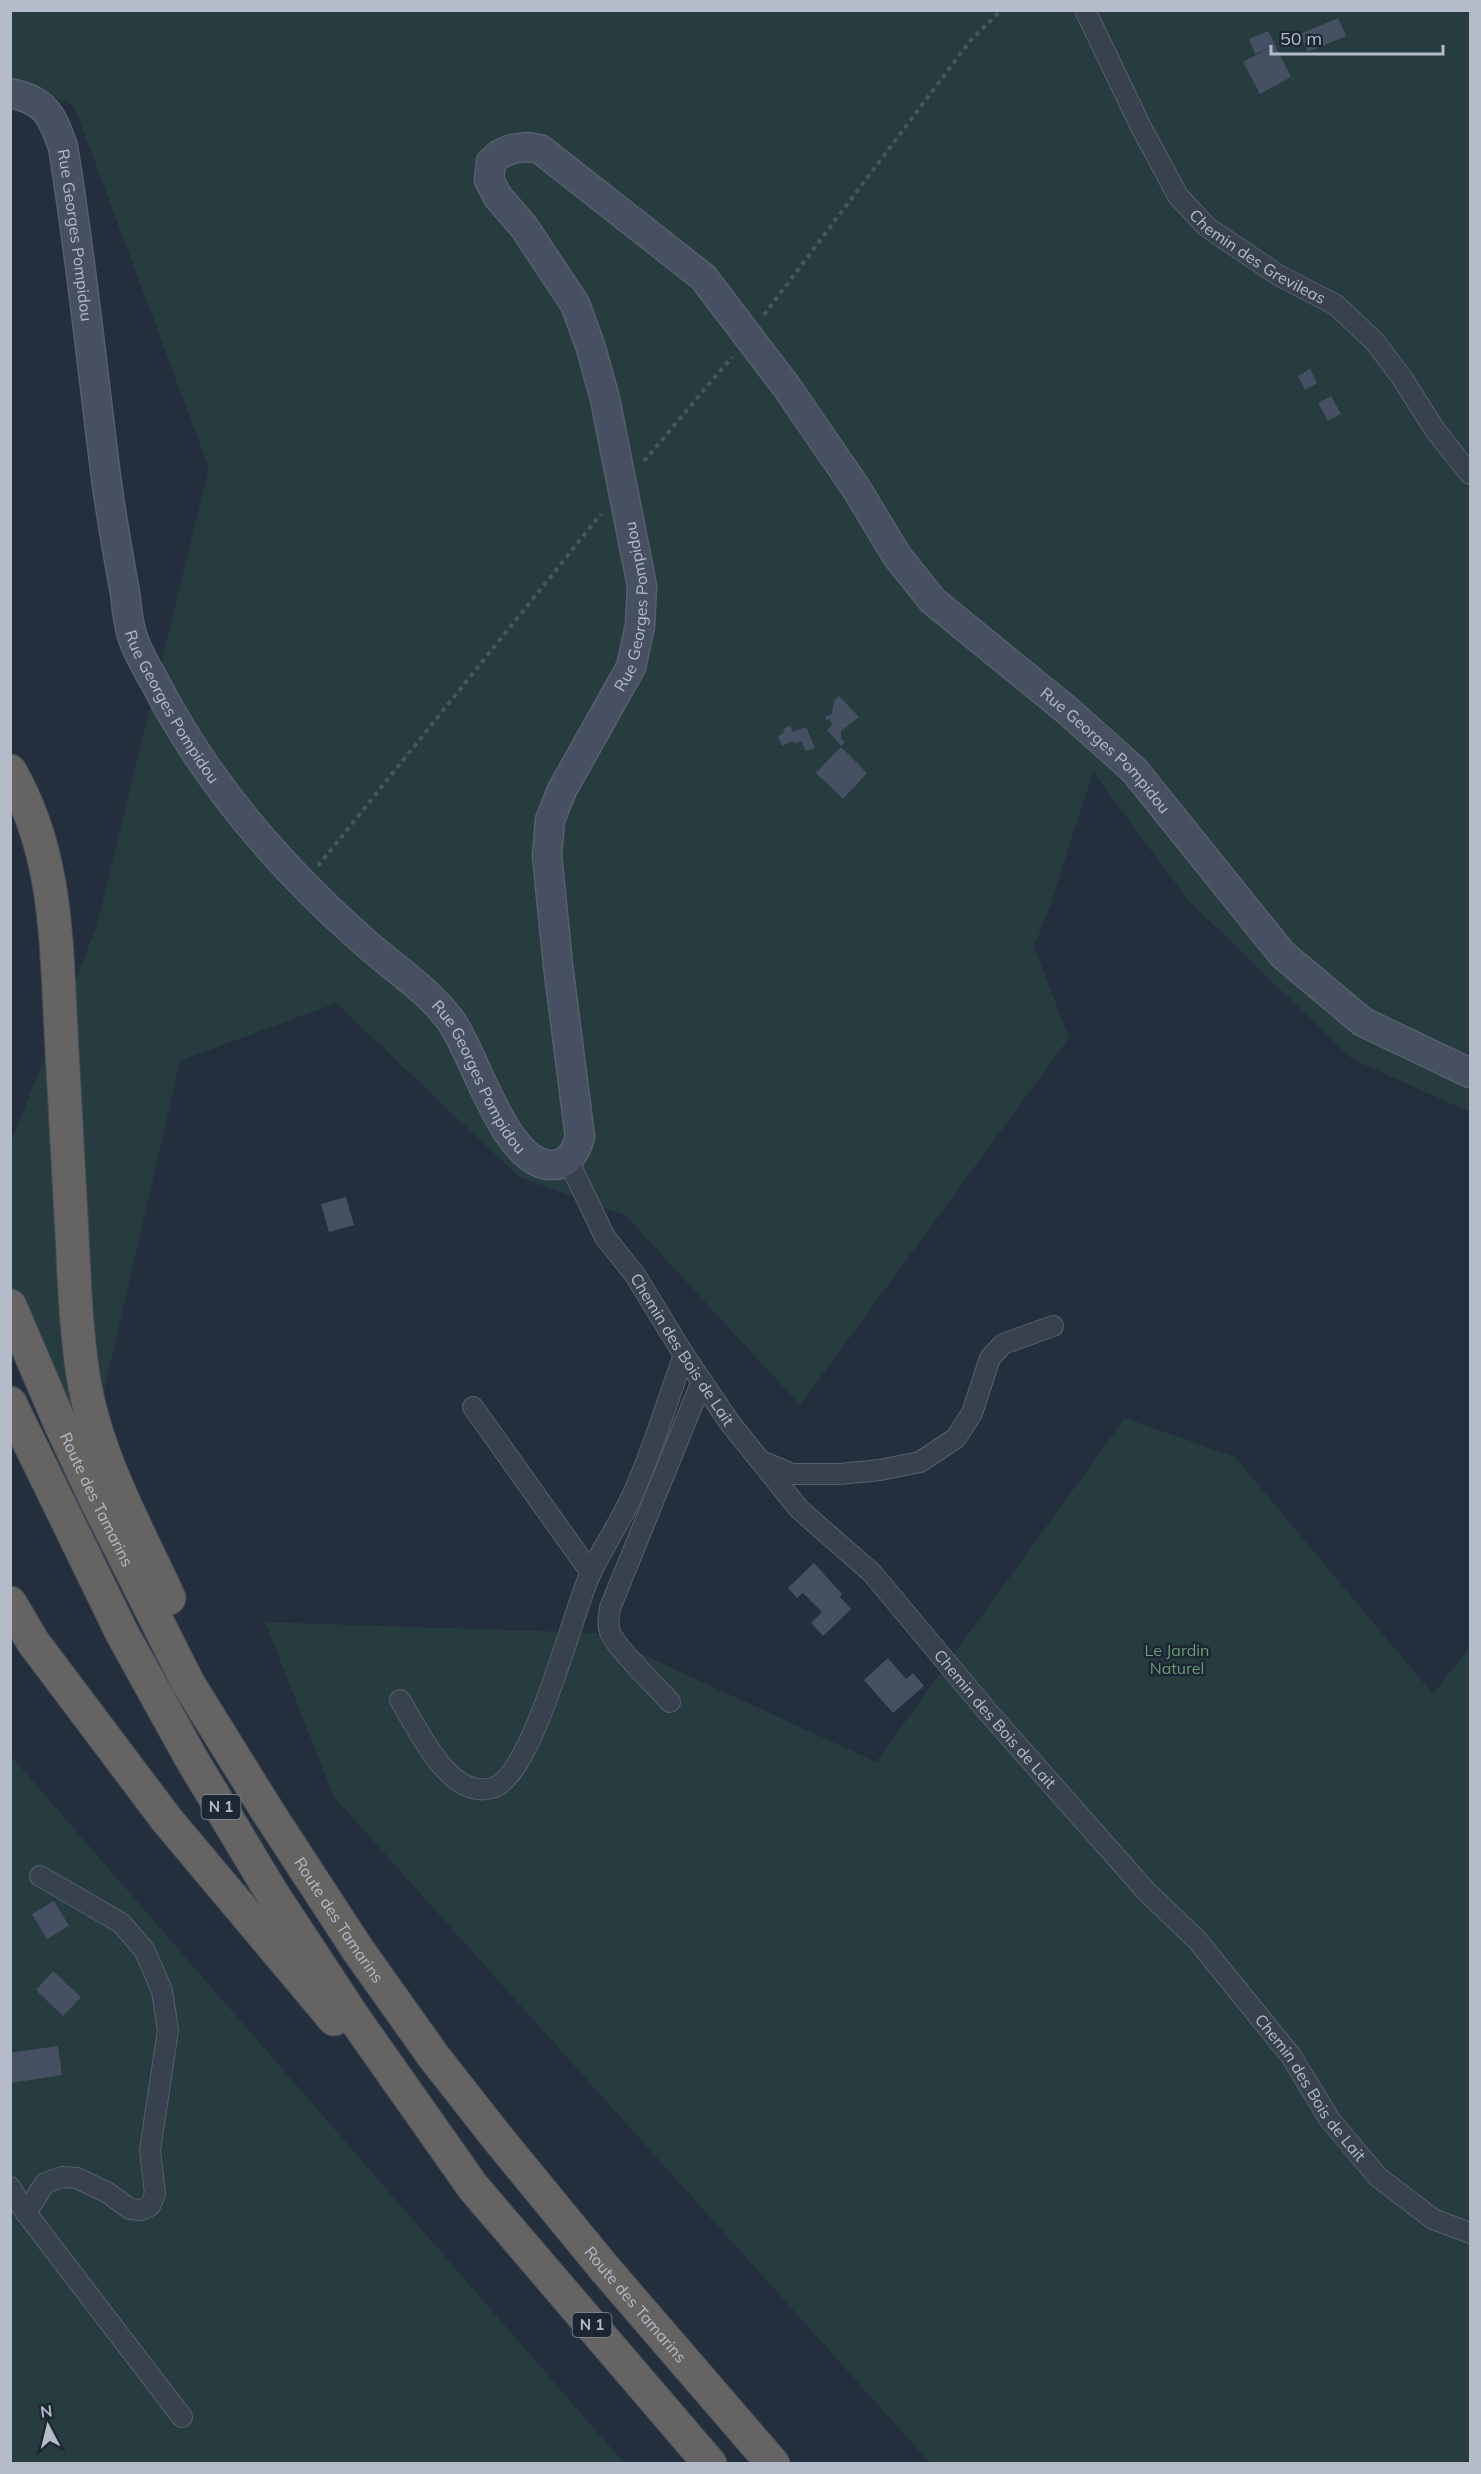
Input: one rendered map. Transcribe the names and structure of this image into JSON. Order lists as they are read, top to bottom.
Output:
{
  "streets": {
    "highway": ["Route des Tamarins", "N 1"],
    "main road": ["Rue Georges Pompidou"],
    "street": ["Chemin des Grevileas", "Chemin des Bois de Lait"]
  },
  "crossings": [
    ["Rue Georges Pompidou", "Chemin des Bois de Lait"]
  ],
  "parks": ["Le Jardin Naturel"],
  "scale_bar": "50 m",
  "north": "top"
}
